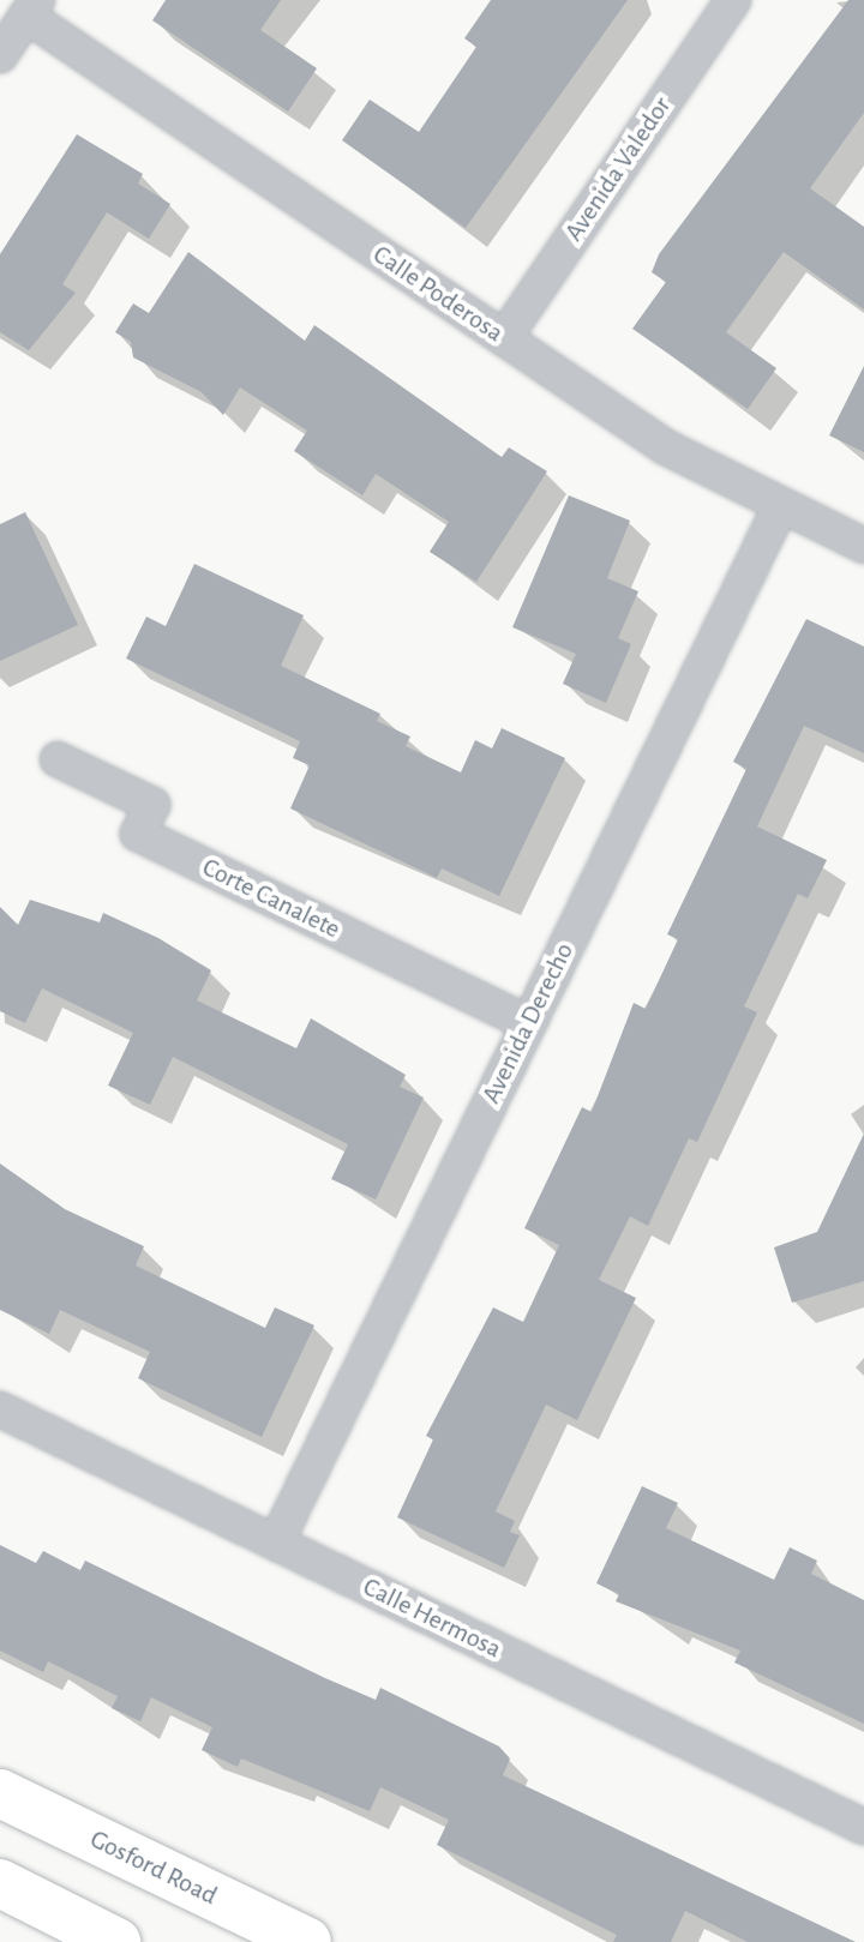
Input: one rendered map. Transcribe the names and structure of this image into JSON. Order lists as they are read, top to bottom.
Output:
{
  "streets": {
    "main road": ["Gosford Road"],
    "street": [
      "Avenida Valedor",
      "Calle Poderosa",
      "Corte Canalete",
      "Avenida Derecho",
      "Calle Hermosa"
    ]
  },
  "crossings": [
    ["Avenida Valedor", "Calle Poderosa"],
    ["Calle Poderosa", "Avenida Derecho"],
    ["Corte Canalete", "Avenida Derecho"],
    ["Avenida Derecho", "Calle Hermosa"]
  ]
}
